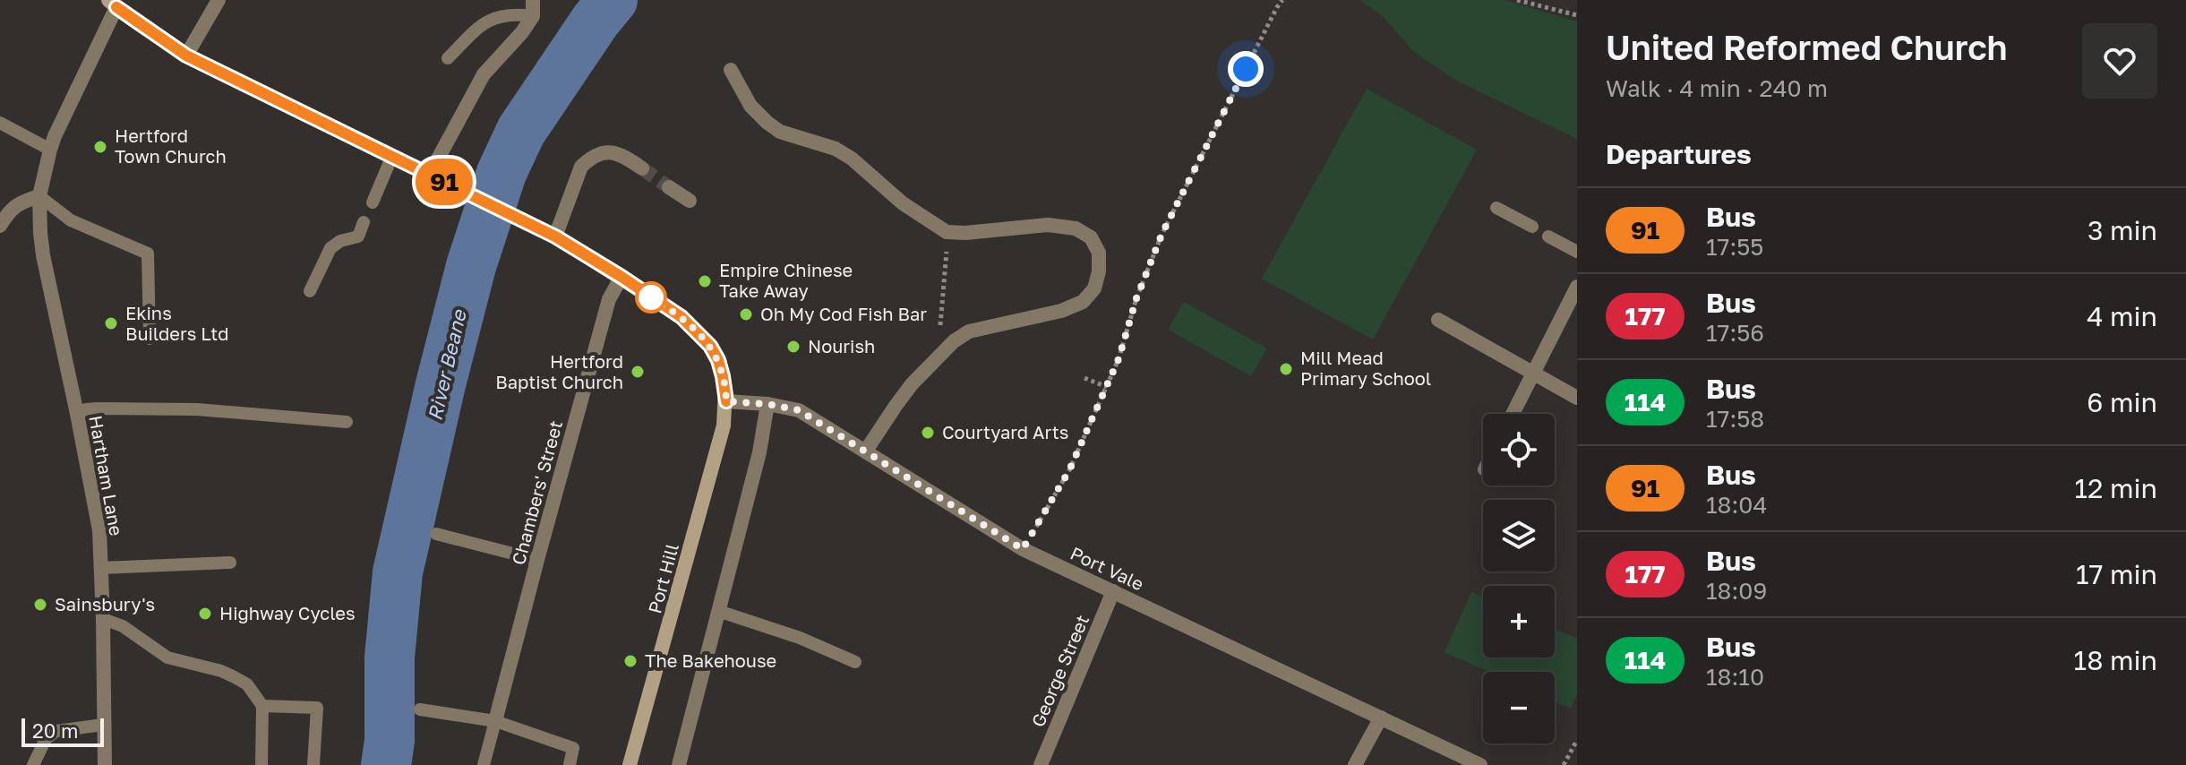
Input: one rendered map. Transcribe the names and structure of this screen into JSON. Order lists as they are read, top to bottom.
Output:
{
  "streets": {
    "main road": ["Port Hill"],
    "street": [
      "Hartham Lane",
      "Chambers' Street",
      "Port Vale",
      "George Street"
    ]
  },
  "crossings": [
    ["Hartham Lane", "Port Hill"],
    ["Chambers' Street", "Port Hill"],
    ["Port Vale", "Port Hill"],
    ["Port Vale", "George Street"]
  ],
  "water": ["River Beane"],
  "places": [
    "Hertford Town Church",
    "Empire Chinese Take Away",
    "Oh My Cod Fish Bar",
    "Ekins Builders Ltd",
    "Nourish",
    "Mill Mead Primary School",
    "Hertford Baptist Church",
    "Courtyard Arts",
    "Sainsbury's",
    "Highway Cycles",
    "The Bakehouse"
  ],
  "lines": ["bus line 91"],
  "scale_bar": "20 m",
  "page": {
    "on_map": "91",
    "heading": [
      ["United Reformed Church", "Walk · 4 min · 240 m"],
      "Departures"
    ],
    "list": [
      {
        "mark": "91",
        "name": "Bus",
        "note": "17:55",
        "value": "3 min"
      },
      {
        "mark": "177",
        "name": "Bus",
        "note": "17:56",
        "value": "4 min"
      },
      {
        "mark": "114",
        "name": "Bus",
        "note": "17:58",
        "value": "6 min"
      },
      {
        "mark": "91",
        "name": "Bus",
        "note": "18:04",
        "value": "12 min"
      },
      {
        "mark": "177",
        "name": "Bus",
        "note": "18:09",
        "value": "17 min"
      },
      {
        "mark": "114",
        "name": "Bus",
        "note": "18:10",
        "value": "18 min"
      }
    ],
    "map_buttons": ["+", "−"],
    "scale": "20 m"
  }
}
